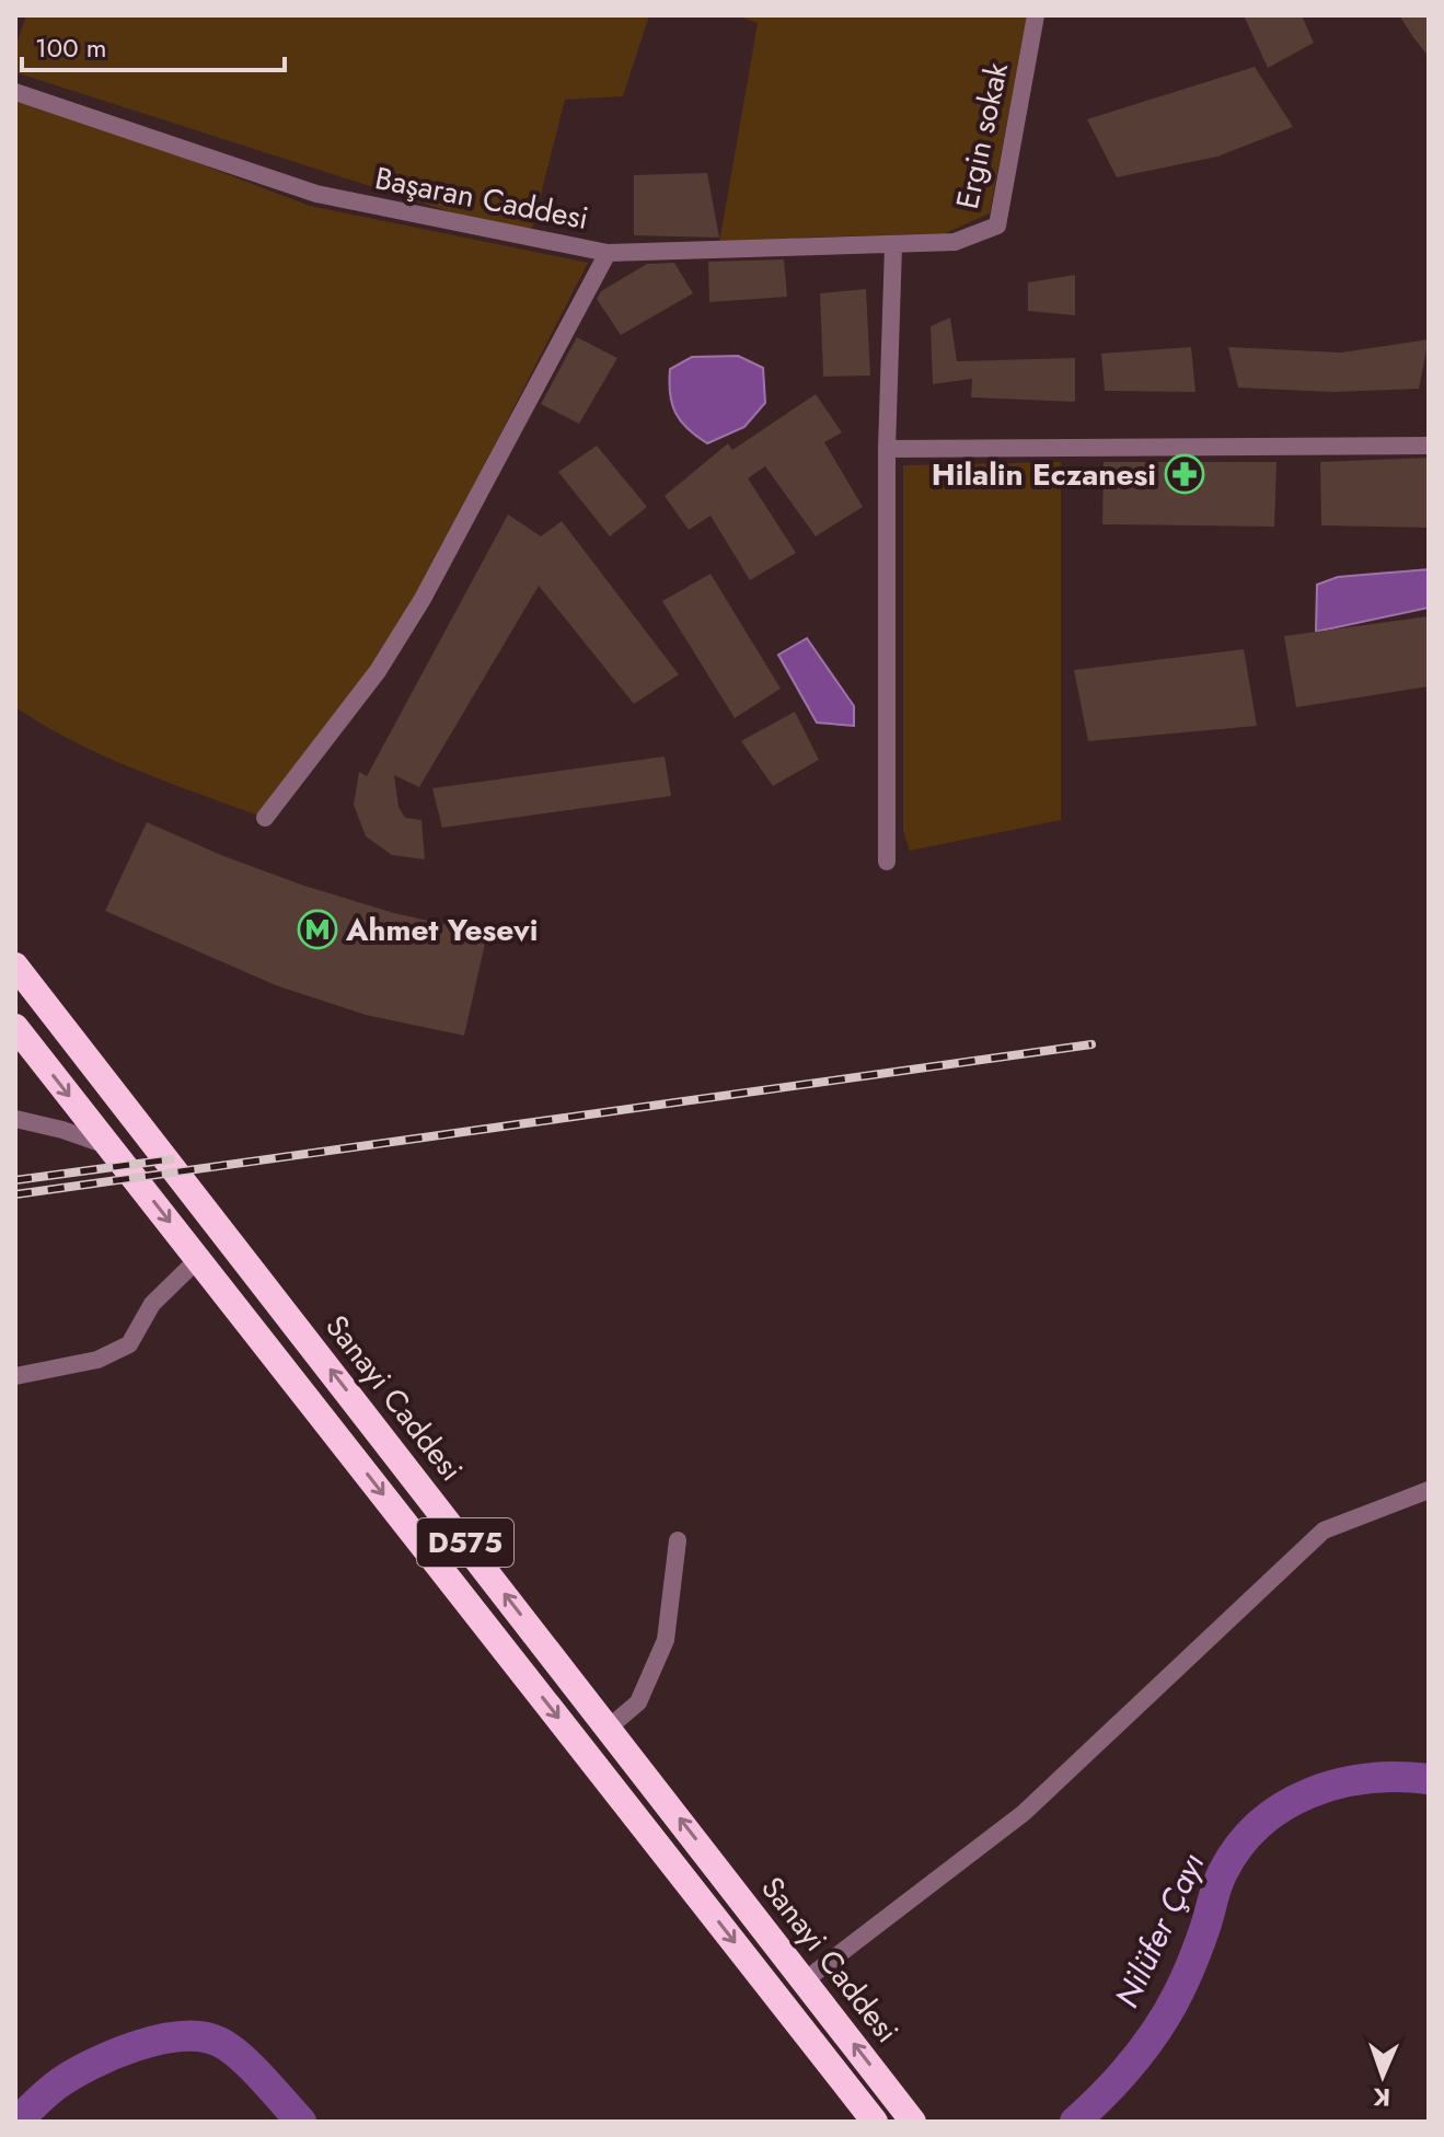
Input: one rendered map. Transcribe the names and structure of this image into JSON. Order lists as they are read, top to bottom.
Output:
{
  "streets": {
    "highway": ["Sanayi Caddesi", "D575"],
    "street": ["Ergin sokak", "Başaran Caddesi"]
  },
  "crossings": [
    ["Ergin sokak", "Başaran Caddesi"]
  ],
  "water": ["Nilüfer Çayı"],
  "places": {
    "pharmacy": ["Hilalin Eczanesi"],
    "metro station": ["Ahmet Yesevi"]
  },
  "scale_bar": "100 m",
  "north": "bottom"
}
